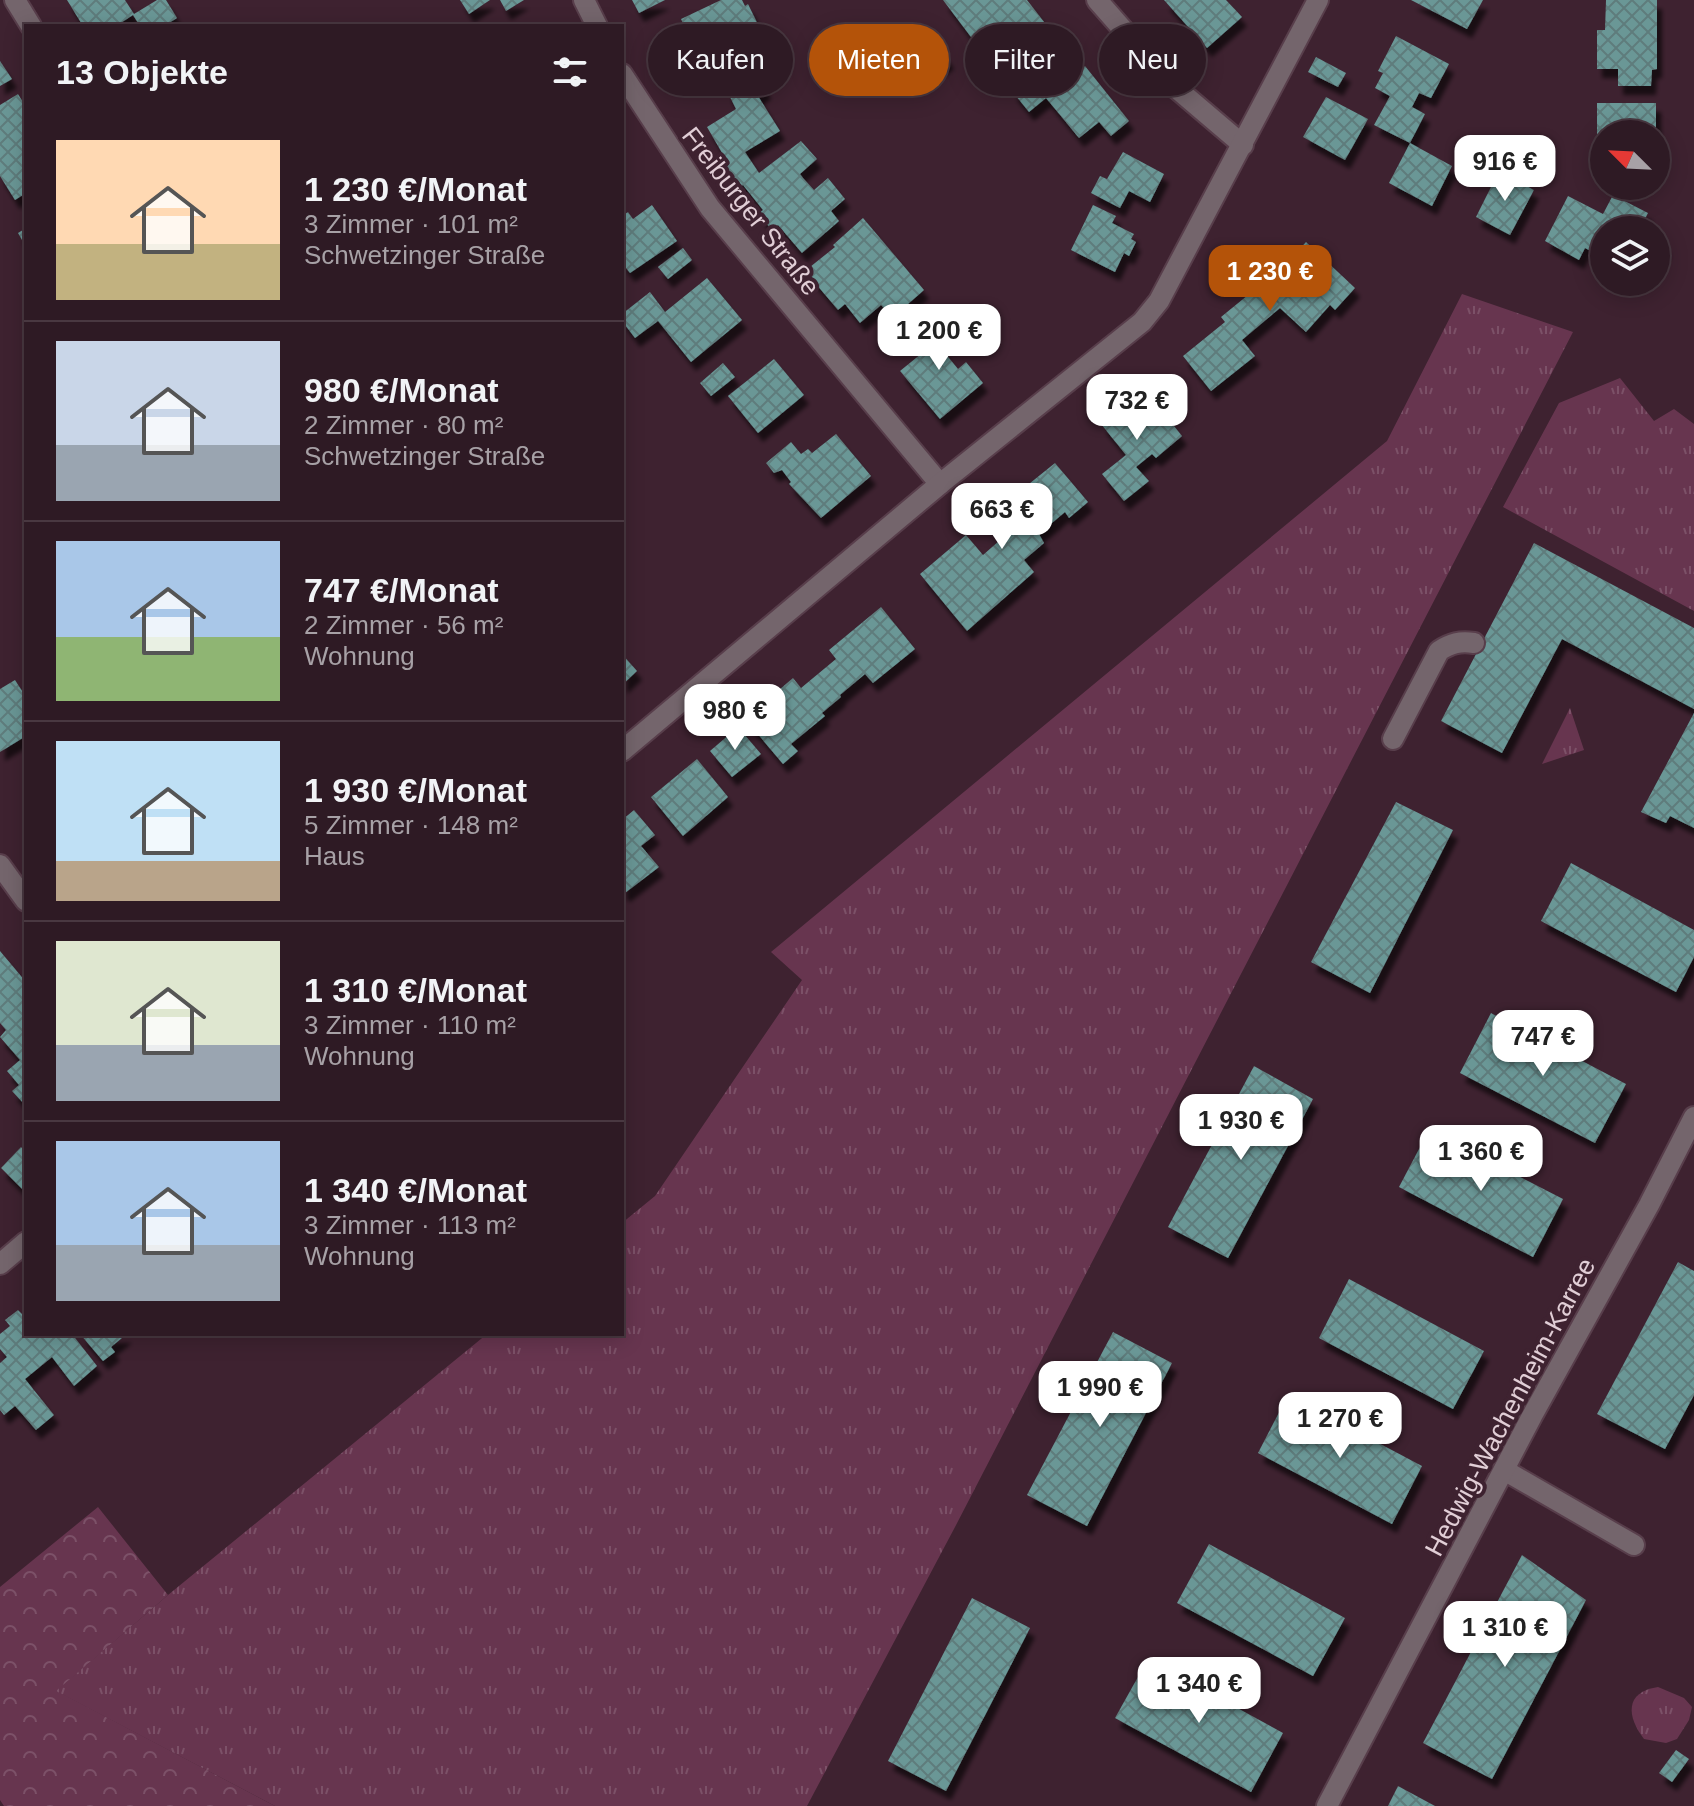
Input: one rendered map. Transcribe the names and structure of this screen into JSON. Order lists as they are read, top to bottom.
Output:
{
  "streets": {
    "street": ["Freiburger Straße", "Hedwig-Wachenheim-Karree"]
  },
  "north": "top left",
  "page": {
    "chip": [
      "Kaufen",
      "Mieten",
      "Filter",
      "Neu"
    ],
    "heading": "13 Objekte",
    "list": [
      {
        "name": "1 230 €/Monat",
        "note": "3 Zimmer · 101 m² · Schwetzinger Straße"
      },
      {
        "name": "980 €/Monat",
        "note": "2 Zimmer · 80 m² · Schwetzinger Straße"
      },
      {
        "name": "747 €/Monat",
        "note": "2 Zimmer · 56 m² · Wohnung"
      },
      {
        "name": "1 930 €/Monat",
        "note": "5 Zimmer · 148 m² · Haus"
      },
      {
        "name": "1 310 €/Monat",
        "note": "3 Zimmer · 110 m² · Wohnung"
      },
      {
        "name": "1 340 €/Monat",
        "note": "3 Zimmer · 113 m² · Wohnung"
      }
    ],
    "price": [
      "916 €",
      "1 230 €",
      "1 200 €",
      "732 €",
      "663 €",
      "980 €",
      "747 €",
      "1 930 €",
      "1 360 €",
      "1 990 €",
      "1 270 €",
      "1 310 €",
      "1 340 €"
    ]
  }
}
